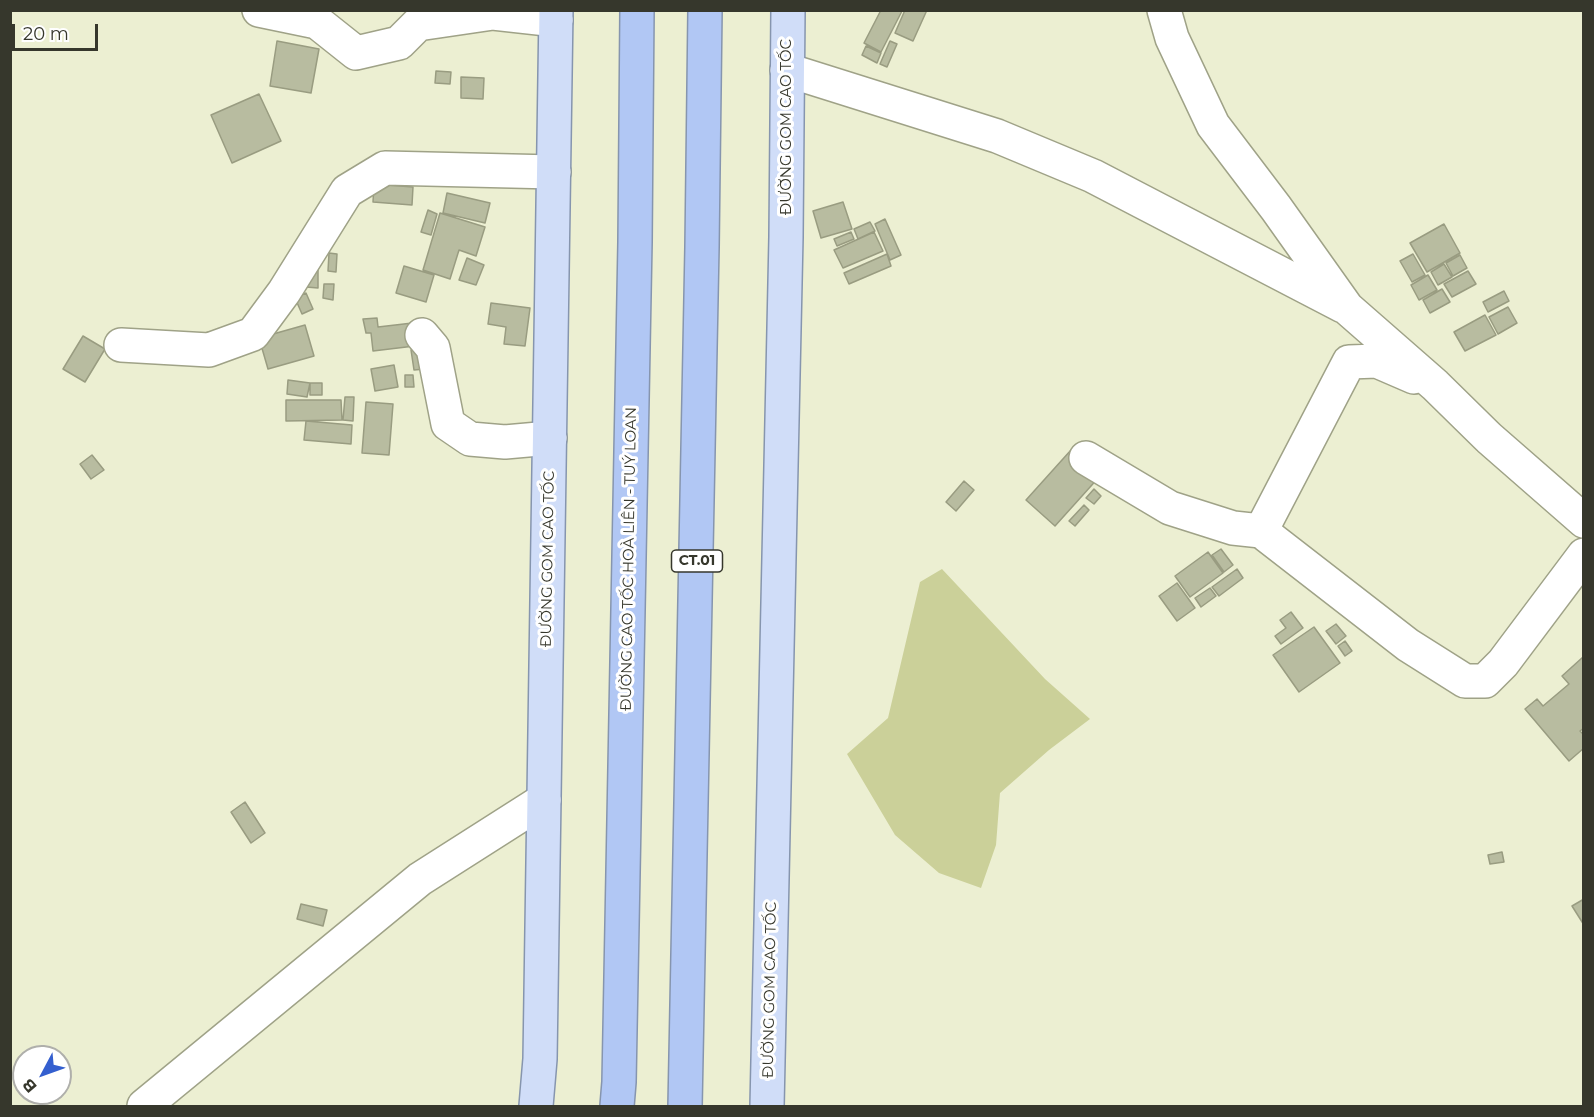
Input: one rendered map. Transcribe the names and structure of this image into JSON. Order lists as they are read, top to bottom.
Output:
{
  "streets": {
    "highway": ["ĐƯỜNG CAO TỐC HOÀ LIÊN - TUÝ LOAN", "CT.01"],
    "main road": ["ĐƯỜNG GOM CAO TỐC"]
  },
  "scale_bar": "20 m",
  "north": "bottom left"
}
